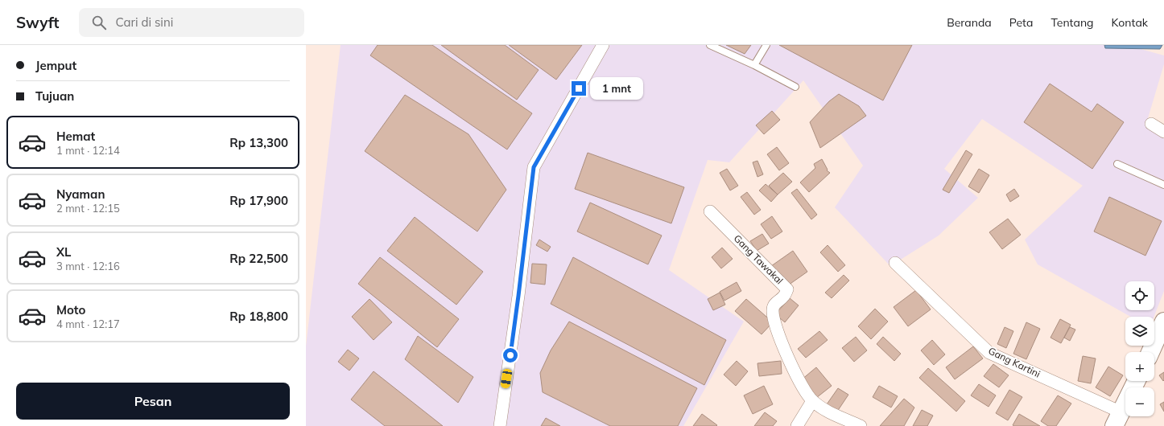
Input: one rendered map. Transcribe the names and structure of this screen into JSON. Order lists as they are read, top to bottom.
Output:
{
  "streets": {
    "street": ["Gang Tawakal", "Gang Kartini"]
  },
  "page": {
    "header": "Swyft",
    "search": "Cari di sini",
    "nav": [
      "Beranda",
      "Peta",
      "Tentang",
      "Kontak"
    ],
    "banner": ["Jemput", "Tujuan"],
    "bubble": "1 mnt",
    "list": [
      {
        "name": "Hemat",
        "note": "1 mnt · 12:14",
        "value": "Rp 13,300"
      },
      {
        "name": "Nyaman",
        "note": "2 mnt · 12:15",
        "value": "Rp 17,900"
      },
      {
        "name": "XL",
        "note": "3 mnt · 12:16",
        "value": "Rp 22,500"
      },
      {
        "name": "Moto",
        "note": "4 mnt · 12:17",
        "value": "Rp 18,800"
      }
    ],
    "map_buttons": ["+", "−"],
    "buttons": "Pesan"
  }
}
